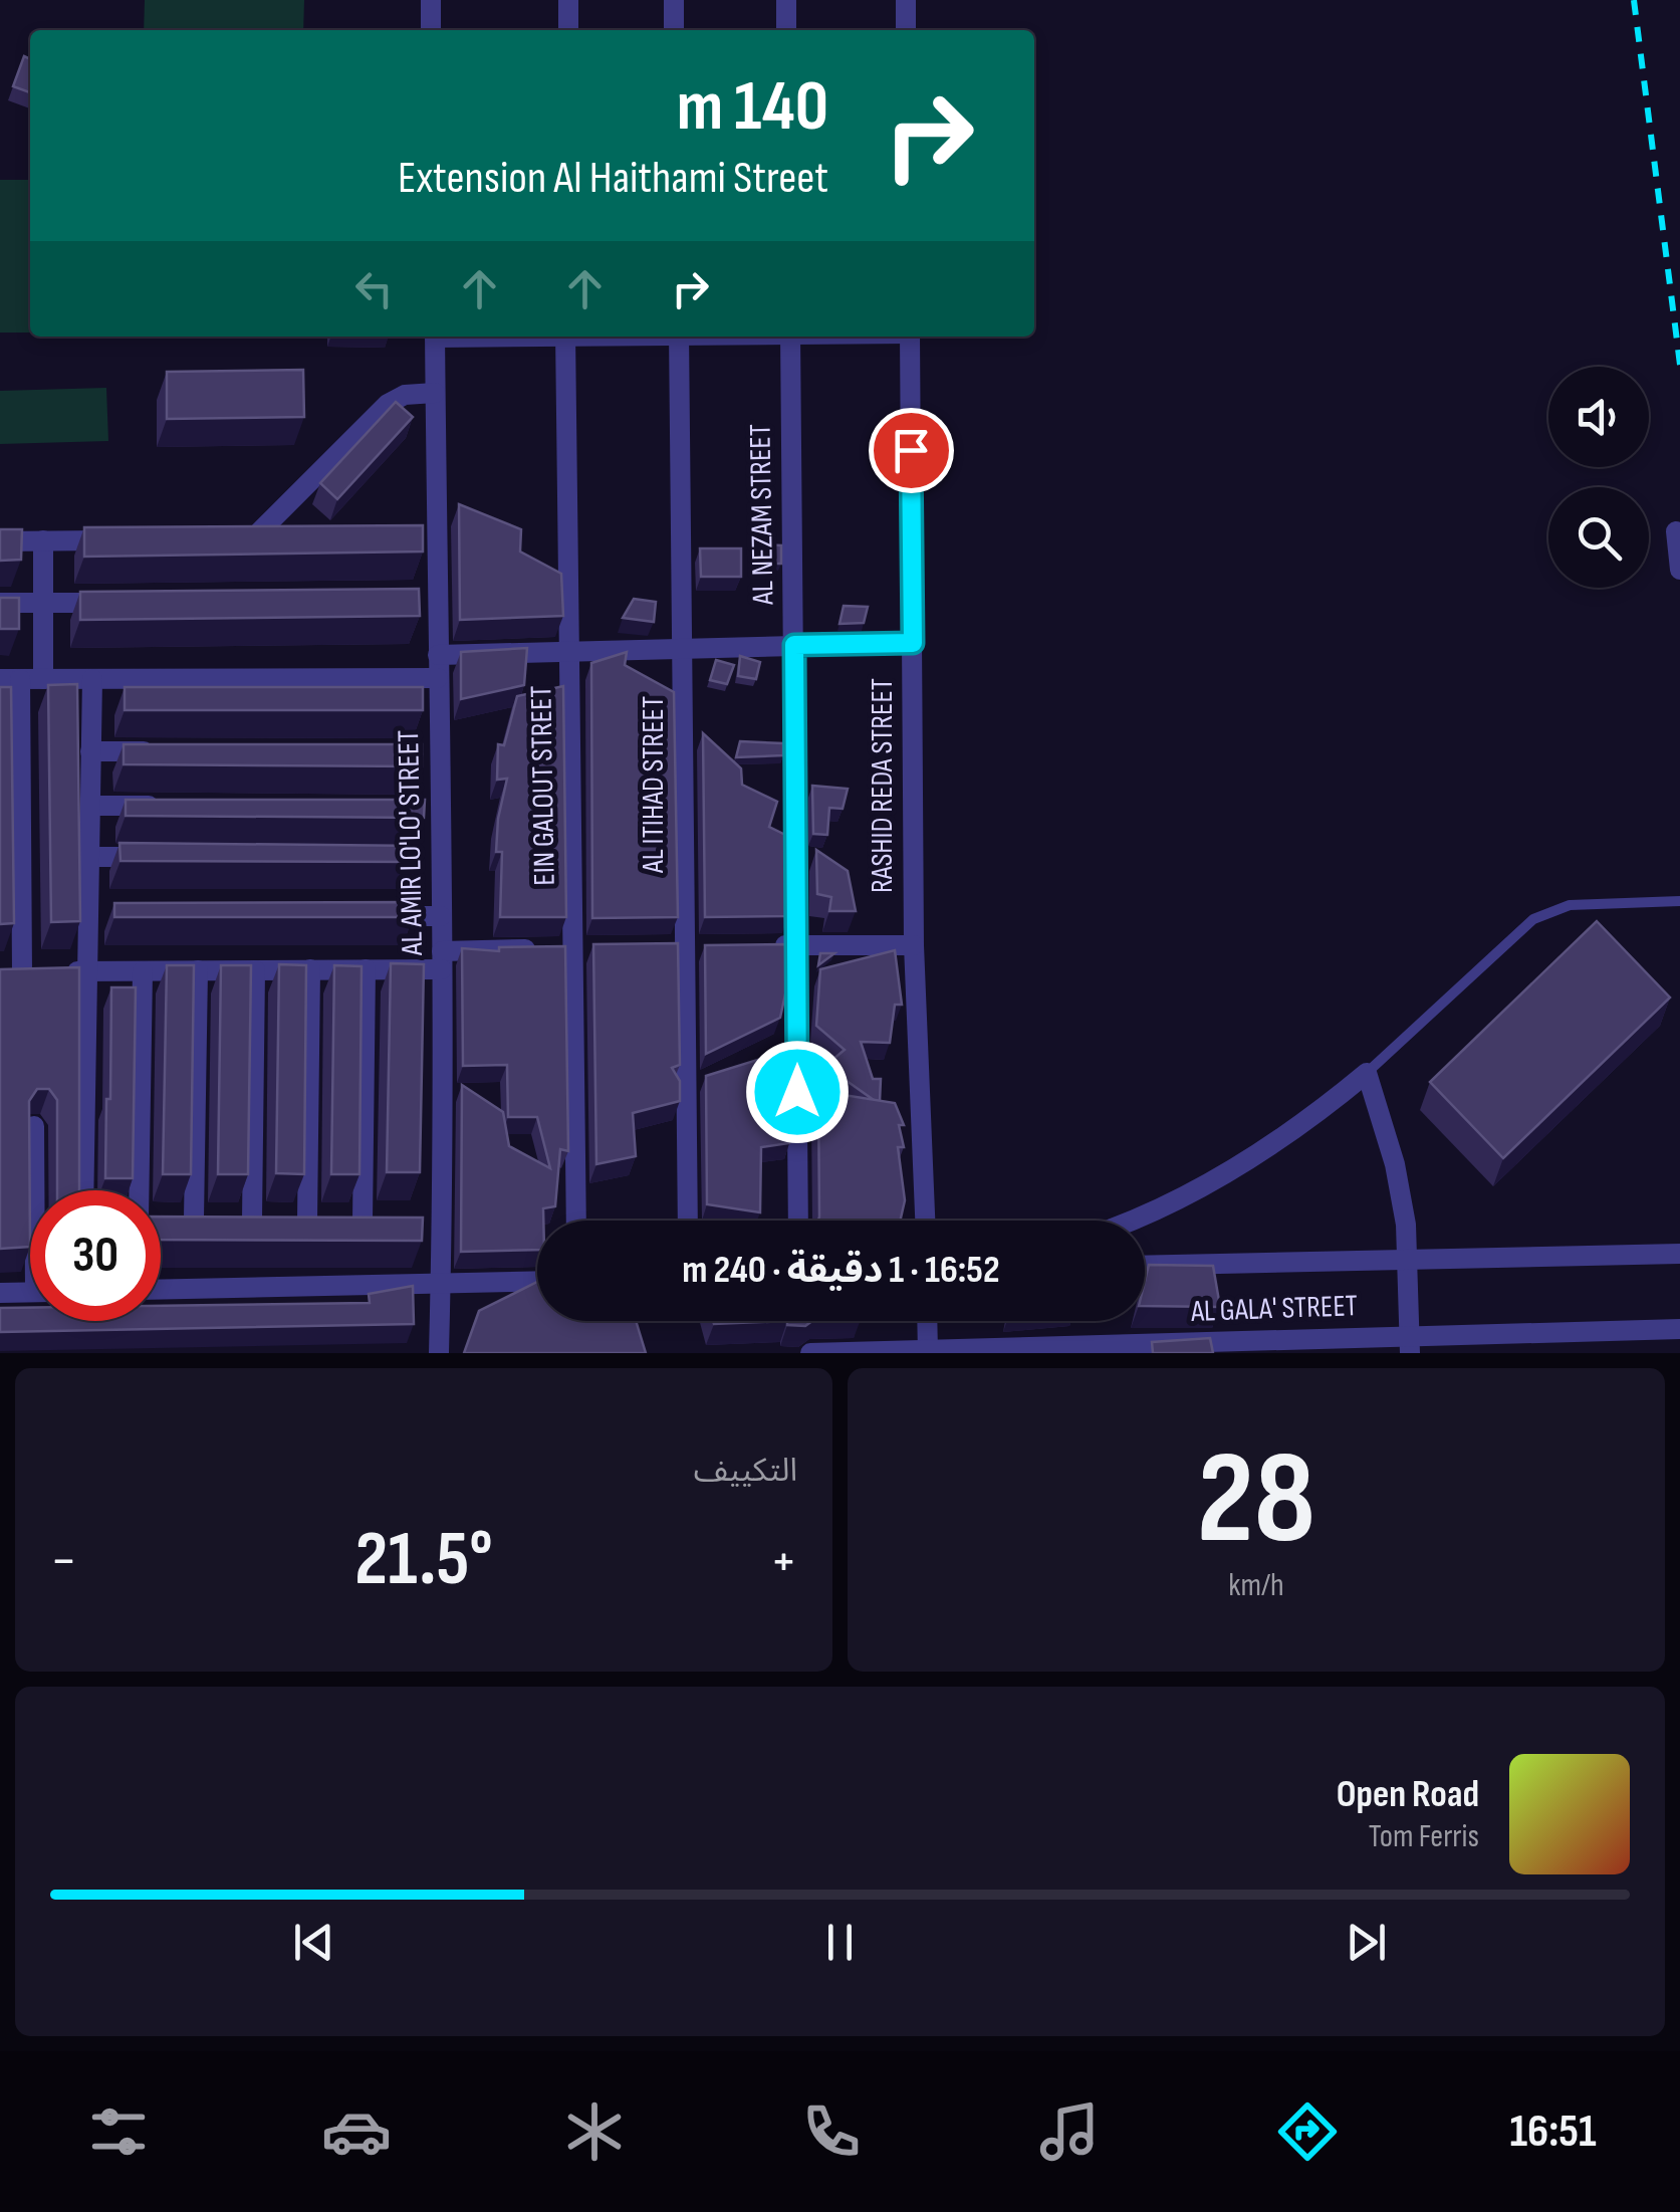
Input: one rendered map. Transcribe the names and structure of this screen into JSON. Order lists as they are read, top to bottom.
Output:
{
  "streets": {
    "street": [
      "AL NEZAM STREET",
      "AL ITIHAD STREET",
      "EIN GALOUT STREET",
      "RASHID REDA STREET",
      "AL AMIR LO'LO' STREET",
      "AL GALA' STREET"
    ]
  },
  "page": {
    "turn": ["140 m", "Extension Al Haithami Street"],
    "limit": "30",
    "trip": "16:52 · 1 دقيقة · 240 m",
    "tile": [
      ["28", "km/h"],
      "التكييف"
    ],
    "heat": ["−", "21.5°", "+"],
    "song": ["Open Road", "Tom Ferris"],
    "tabs": "16:51"
  }
}
